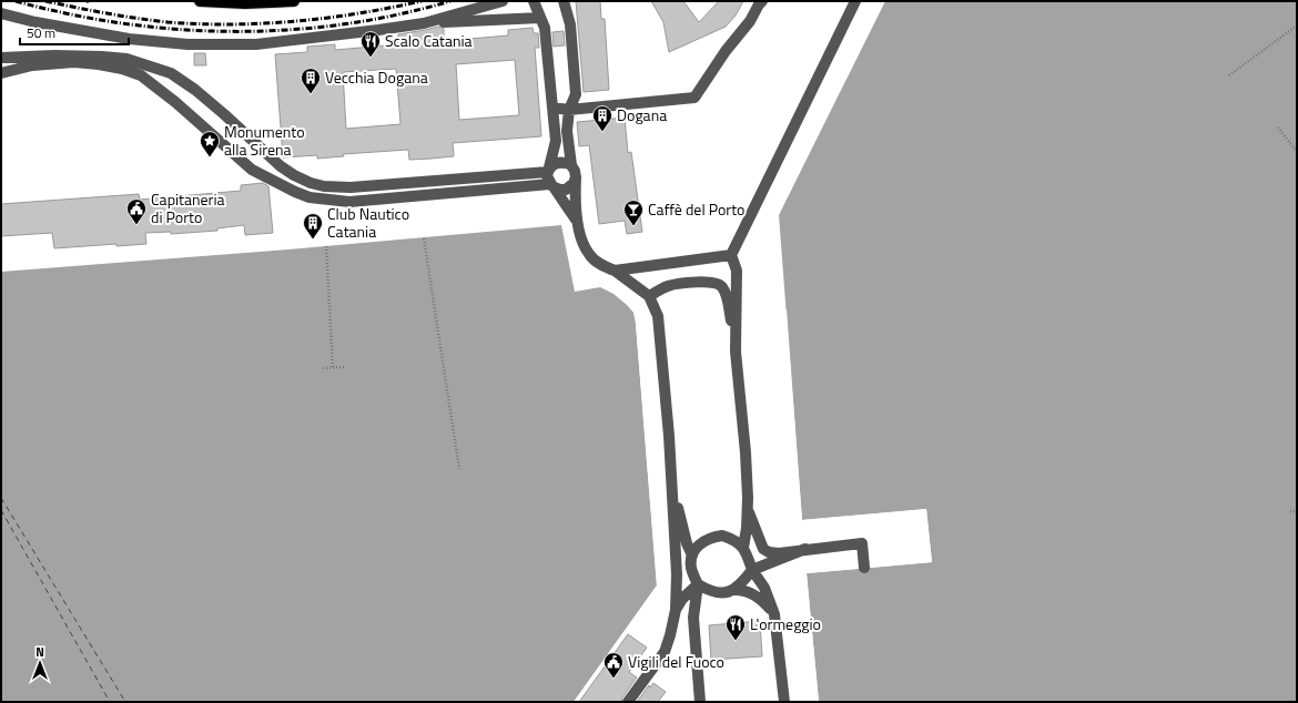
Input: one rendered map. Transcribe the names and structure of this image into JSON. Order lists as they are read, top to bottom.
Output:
{
  "places": {
    "restaurant": ["Scalo Catania", "L'ormeggio"],
    "building": ["Vecchia Dogana", "Dogana", "Club Nautico Catania"],
    "place": ["Monumento alla Sirena"],
    "public building": ["Capitaneria di Porto", "Vigili del Fuoco"],
    "bar": ["Caffè del Porto"]
  },
  "scale_bar": "50 m",
  "north": "top"
}
